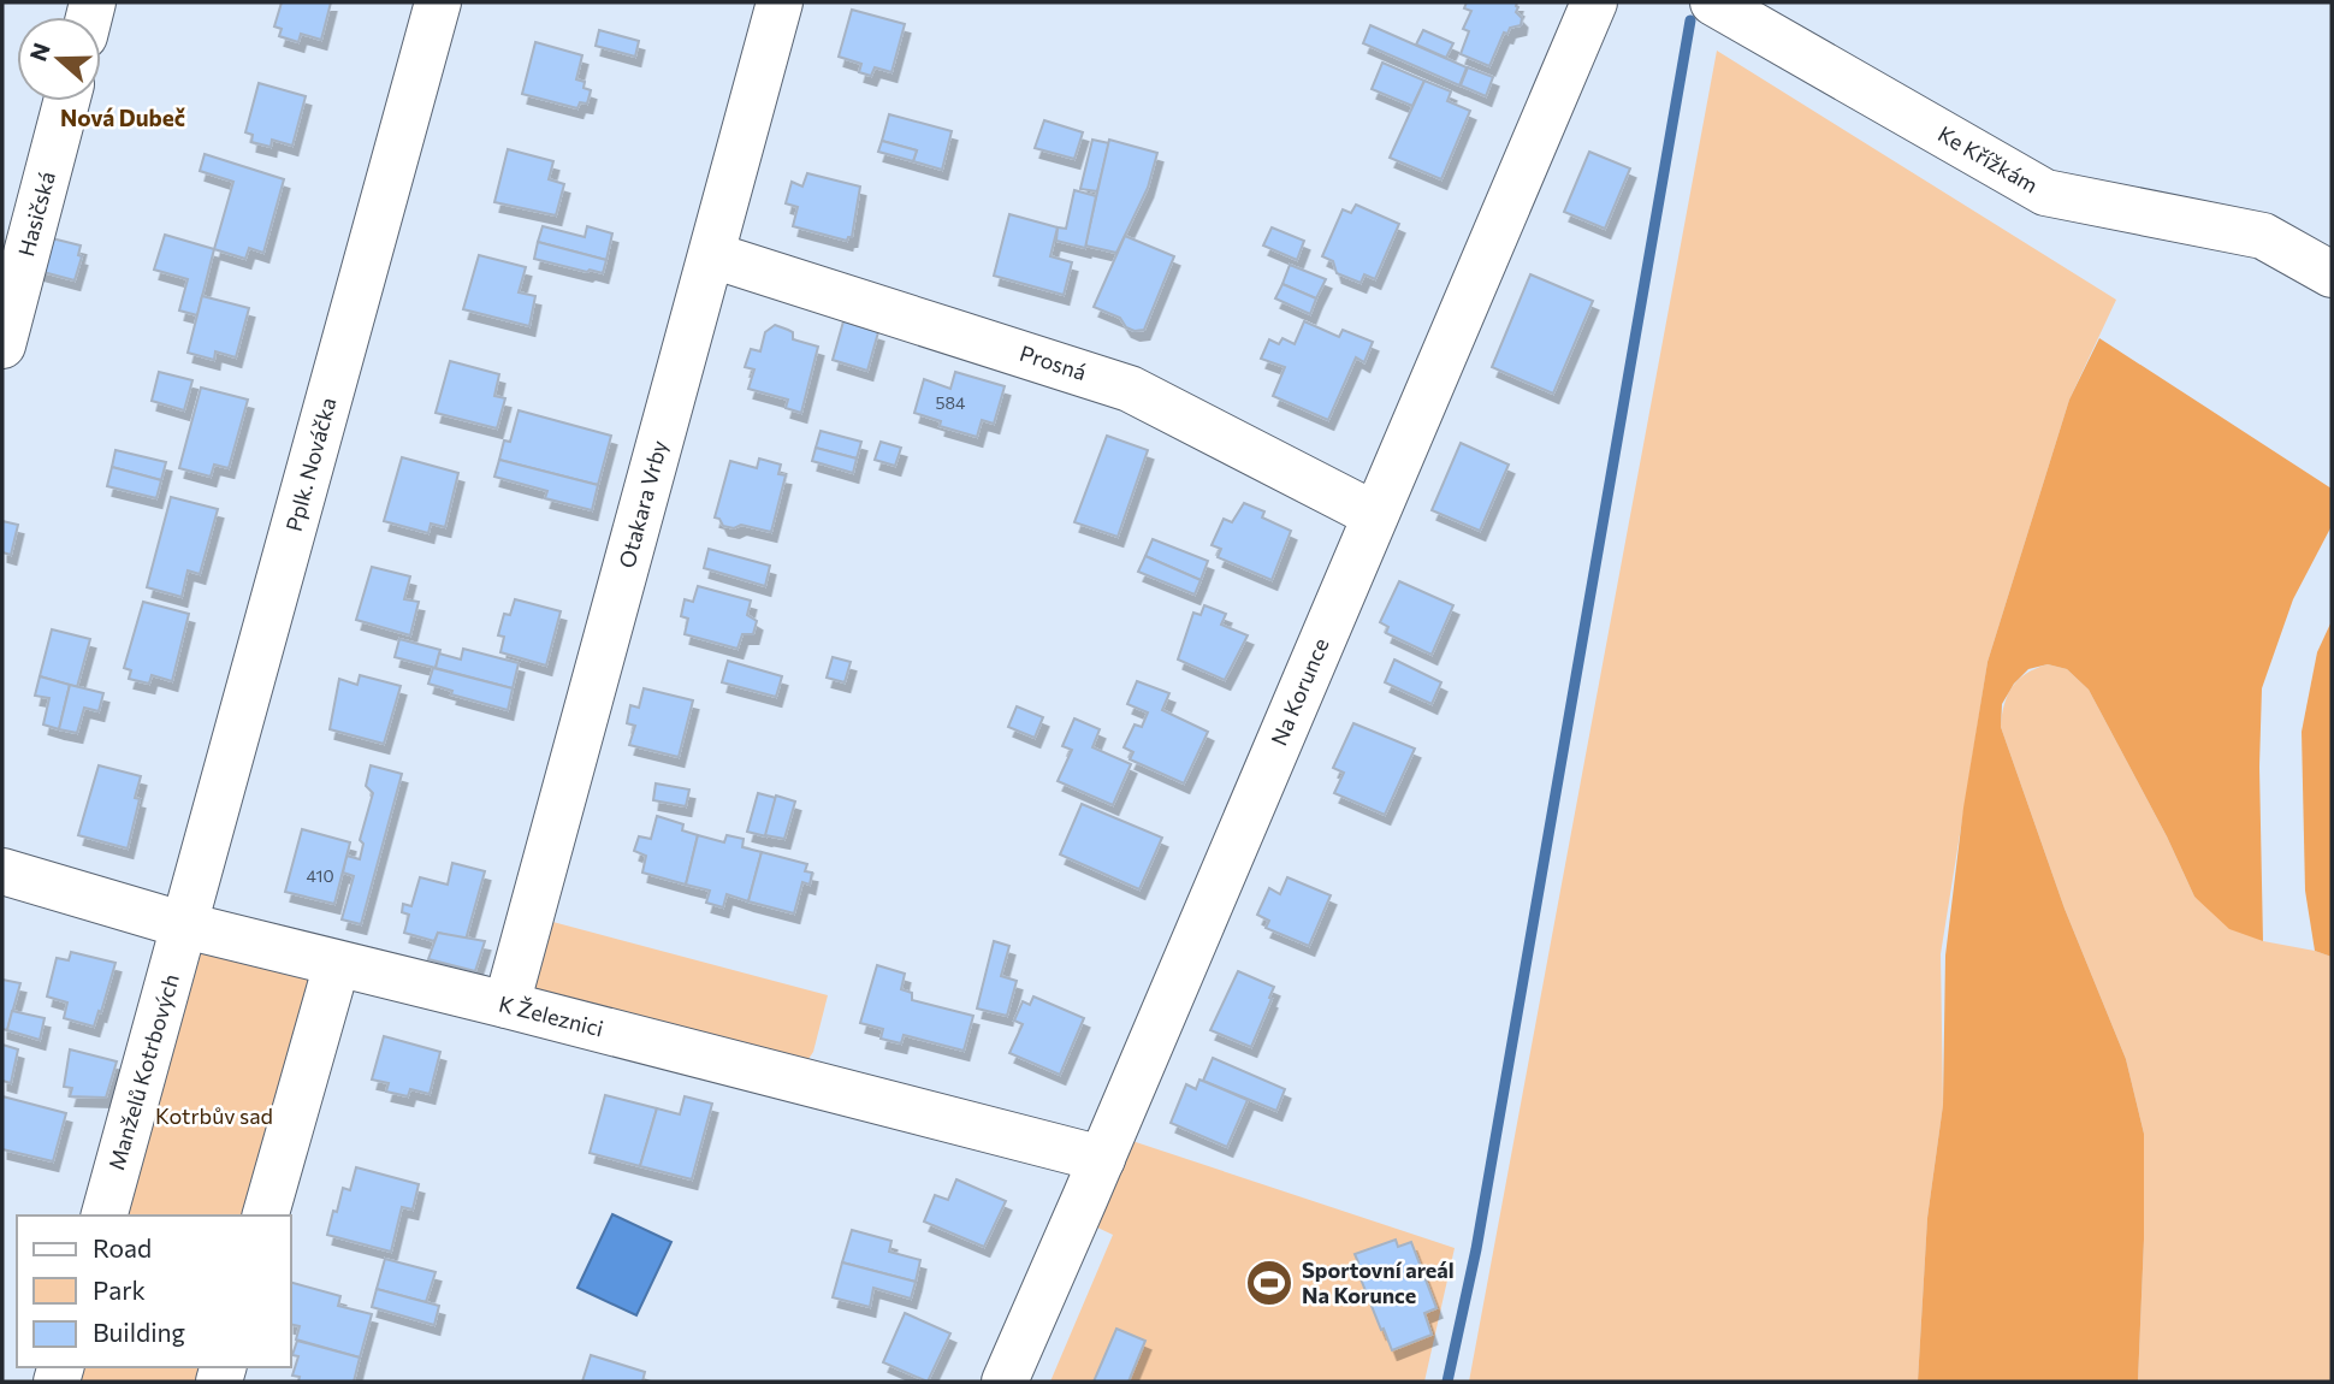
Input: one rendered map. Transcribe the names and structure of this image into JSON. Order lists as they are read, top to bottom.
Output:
{
  "streets": {
    "street": [
      "Ke Křížkám",
      "Hasičská",
      "Prosná",
      "Pplk. Nováčka",
      "Otakara Vrby",
      "Na Korunce",
      "K Železnici",
      "Manželů Kotrbových"
    ]
  },
  "crossings": [
    ["Prosná", "Otakara Vrby"],
    ["Prosná", "Na Korunce"],
    ["Pplk. Nováčka", "K Železnici"],
    ["Pplk. Nováčka", "Manželů Kotrbových"],
    ["Otakara Vrby", "K Železnici"],
    ["Na Korunce", "K Železnici"],
    ["K Železnici", "Manželů Kotrbových"]
  ],
  "districts": ["Nová Dubeč"],
  "parks": ["Kotrbův sad"],
  "places": {
    "sports": ["Sportovní areál Na Korunce"]
  },
  "house_numbers": ["584", "410"],
  "legend": ["Road", "Park", "Building"],
  "north": "left"
}
